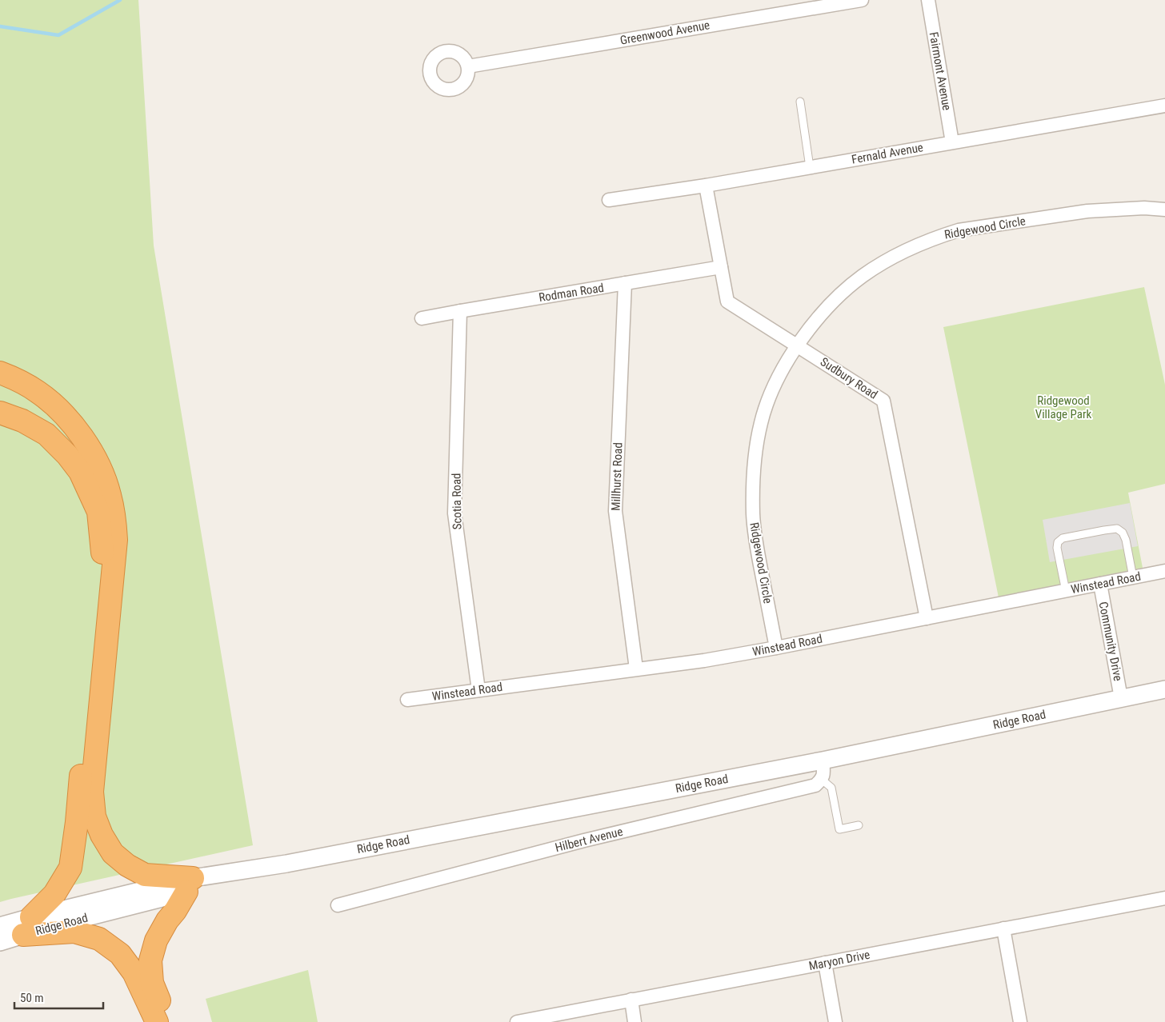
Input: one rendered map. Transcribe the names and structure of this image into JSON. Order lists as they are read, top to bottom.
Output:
{
  "streets": {
    "street": [
      "Greenwood Avenue",
      "Fairmont Avenue",
      "Fernald Avenue",
      "Ridgewood Circle",
      "Rodman Road",
      "Sudbury Road",
      "Millhurst Road",
      "Scotia Road",
      "Winstead Road",
      "Community Drive",
      "Ridge Road",
      "Hilbert Avenue",
      "Maryon Drive"
    ]
  },
  "crossings": [
    ["Fairmont Avenue", "Fernald Avenue"],
    ["Fernald Avenue", "Sudbury Road"],
    ["Ridgewood Circle", "Sudbury Road"],
    ["Ridgewood Circle", "Winstead Road"],
    ["Rodman Road", "Sudbury Road"],
    ["Rodman Road", "Millhurst Road"],
    ["Rodman Road", "Scotia Road"],
    ["Sudbury Road", "Winstead Road"],
    ["Millhurst Road", "Winstead Road"],
    ["Scotia Road", "Winstead Road"],
    ["Winstead Road", "Community Drive"],
    ["Community Drive", "Ridge Road"]
  ],
  "parks": ["Ridgewood Village Park"],
  "scale_bar": "50 m"
}
